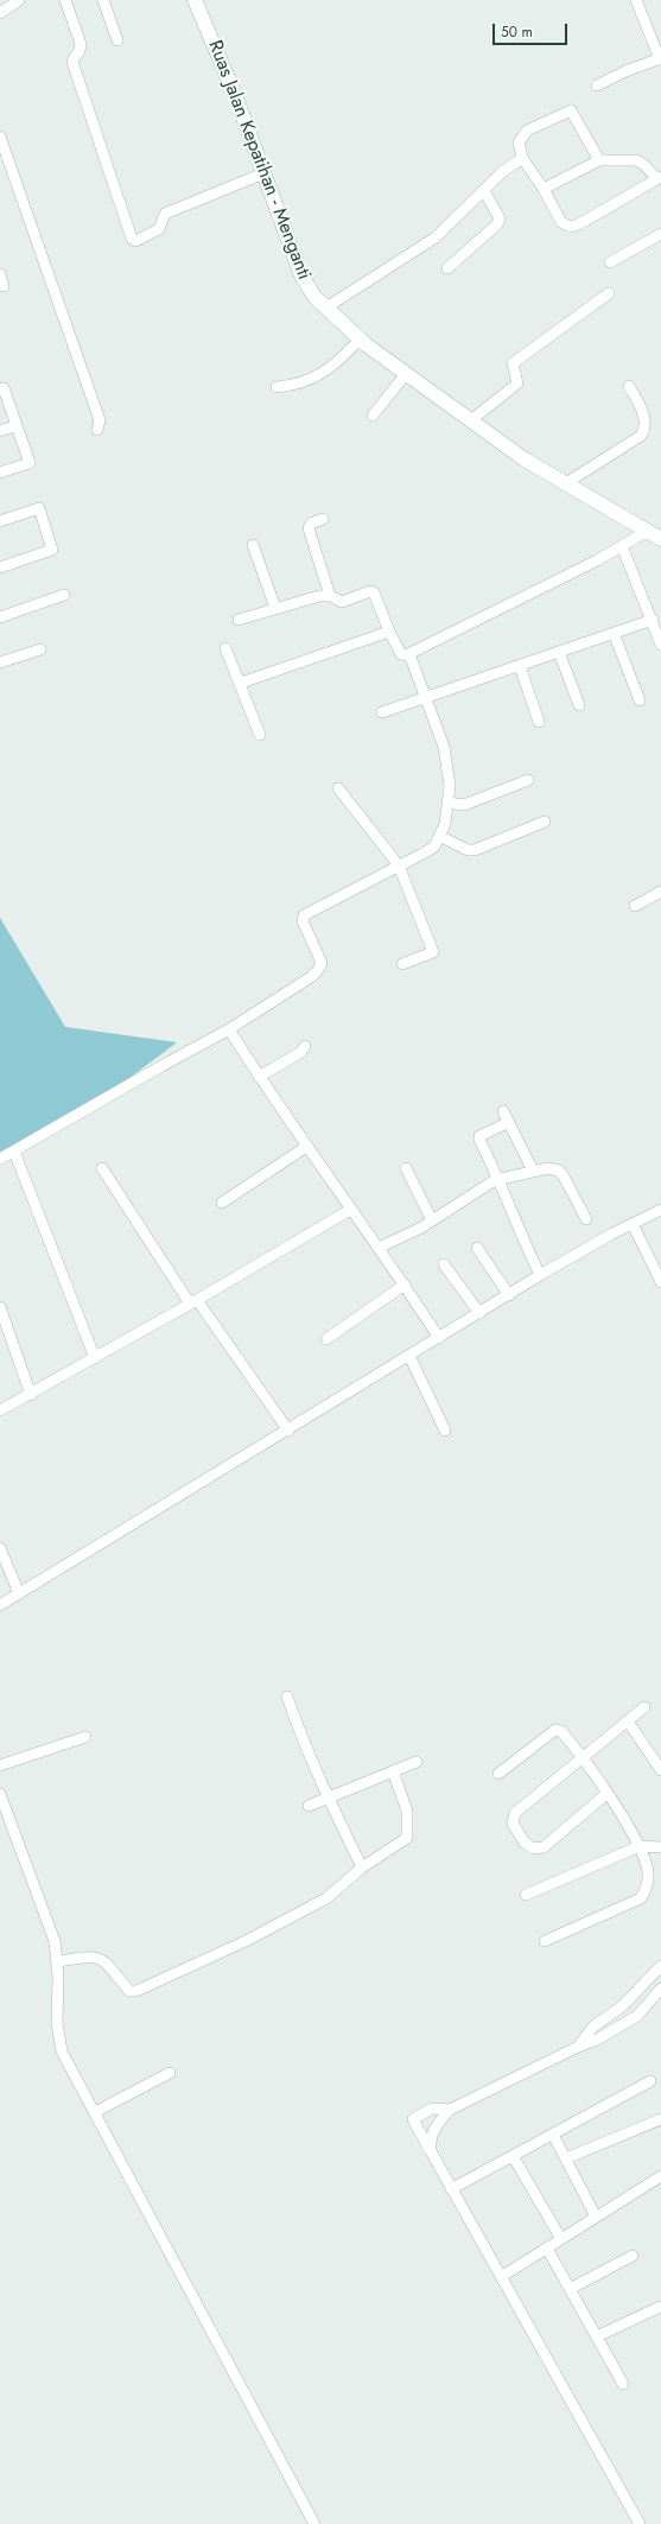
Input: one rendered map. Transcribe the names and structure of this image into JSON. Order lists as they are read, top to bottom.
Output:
{
  "streets": {
    "main road": ["Ruas Jalan Kepatihan - Menganti"]
  },
  "scale_bar": "50 m"
}
